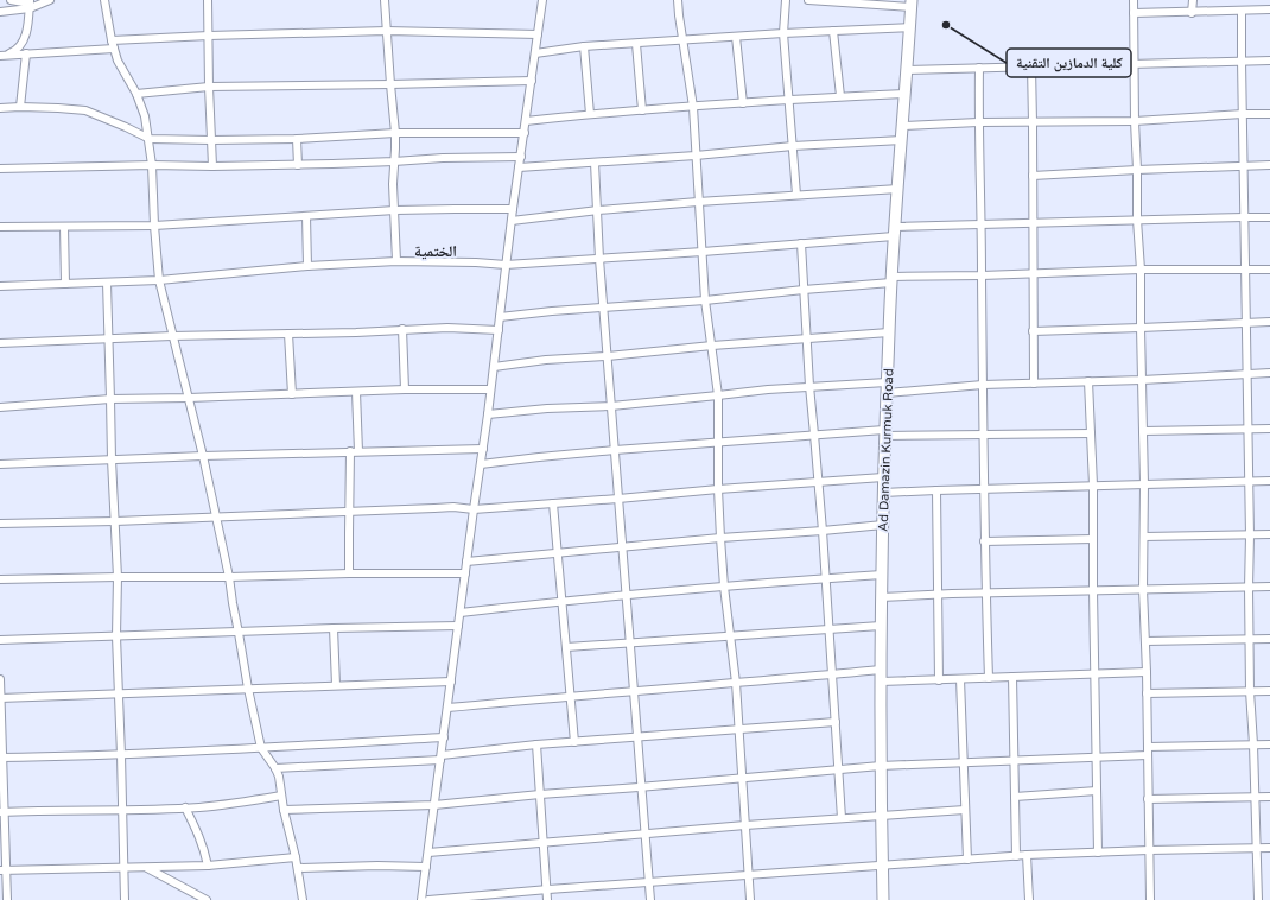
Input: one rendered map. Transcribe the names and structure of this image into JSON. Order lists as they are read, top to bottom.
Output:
{
  "streets": {
    "highway": ["Ad Damazin Kurmuk Road"]
  },
  "districts": ["الختمية"],
  "places": ["كلية الدمازين التقنية"]
}
